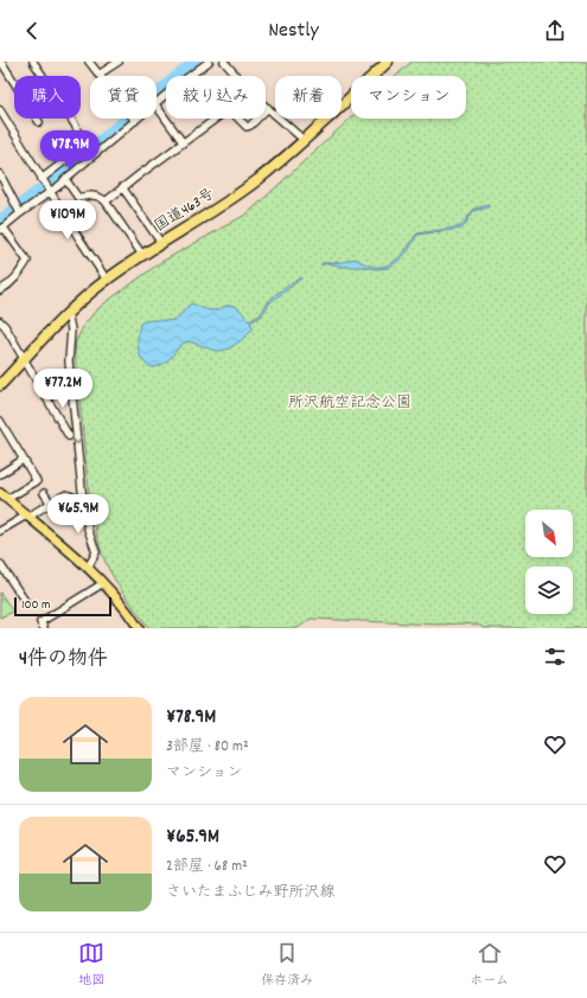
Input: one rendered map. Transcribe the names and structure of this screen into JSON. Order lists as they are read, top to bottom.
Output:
{
  "streets": {
    "highway": ["国道463号"]
  },
  "parks": ["所沢航空記念公園"],
  "scale_bar": "100 m",
  "north": "bottom right",
  "page": {
    "header": "Nestly",
    "chip": [
      "購入",
      "賃貸",
      "絞り込み",
      "新着",
      "マンション"
    ],
    "price": [
      "¥78.9M",
      "¥109M",
      "¥77.2M",
      "¥65.9M"
    ],
    "scale": "100 m",
    "heading": "4件の物件",
    "list": [
      {
        "name": "¥78.9M",
        "note": "3部屋 · 80 m² · マンション"
      },
      {
        "name": "¥65.9M",
        "note": "2部屋 · 68 m² · さいたまふじみ野所沢線"
      }
    ],
    "tabs": ["地図", "保存済み", "ホーム"]
  }
}
